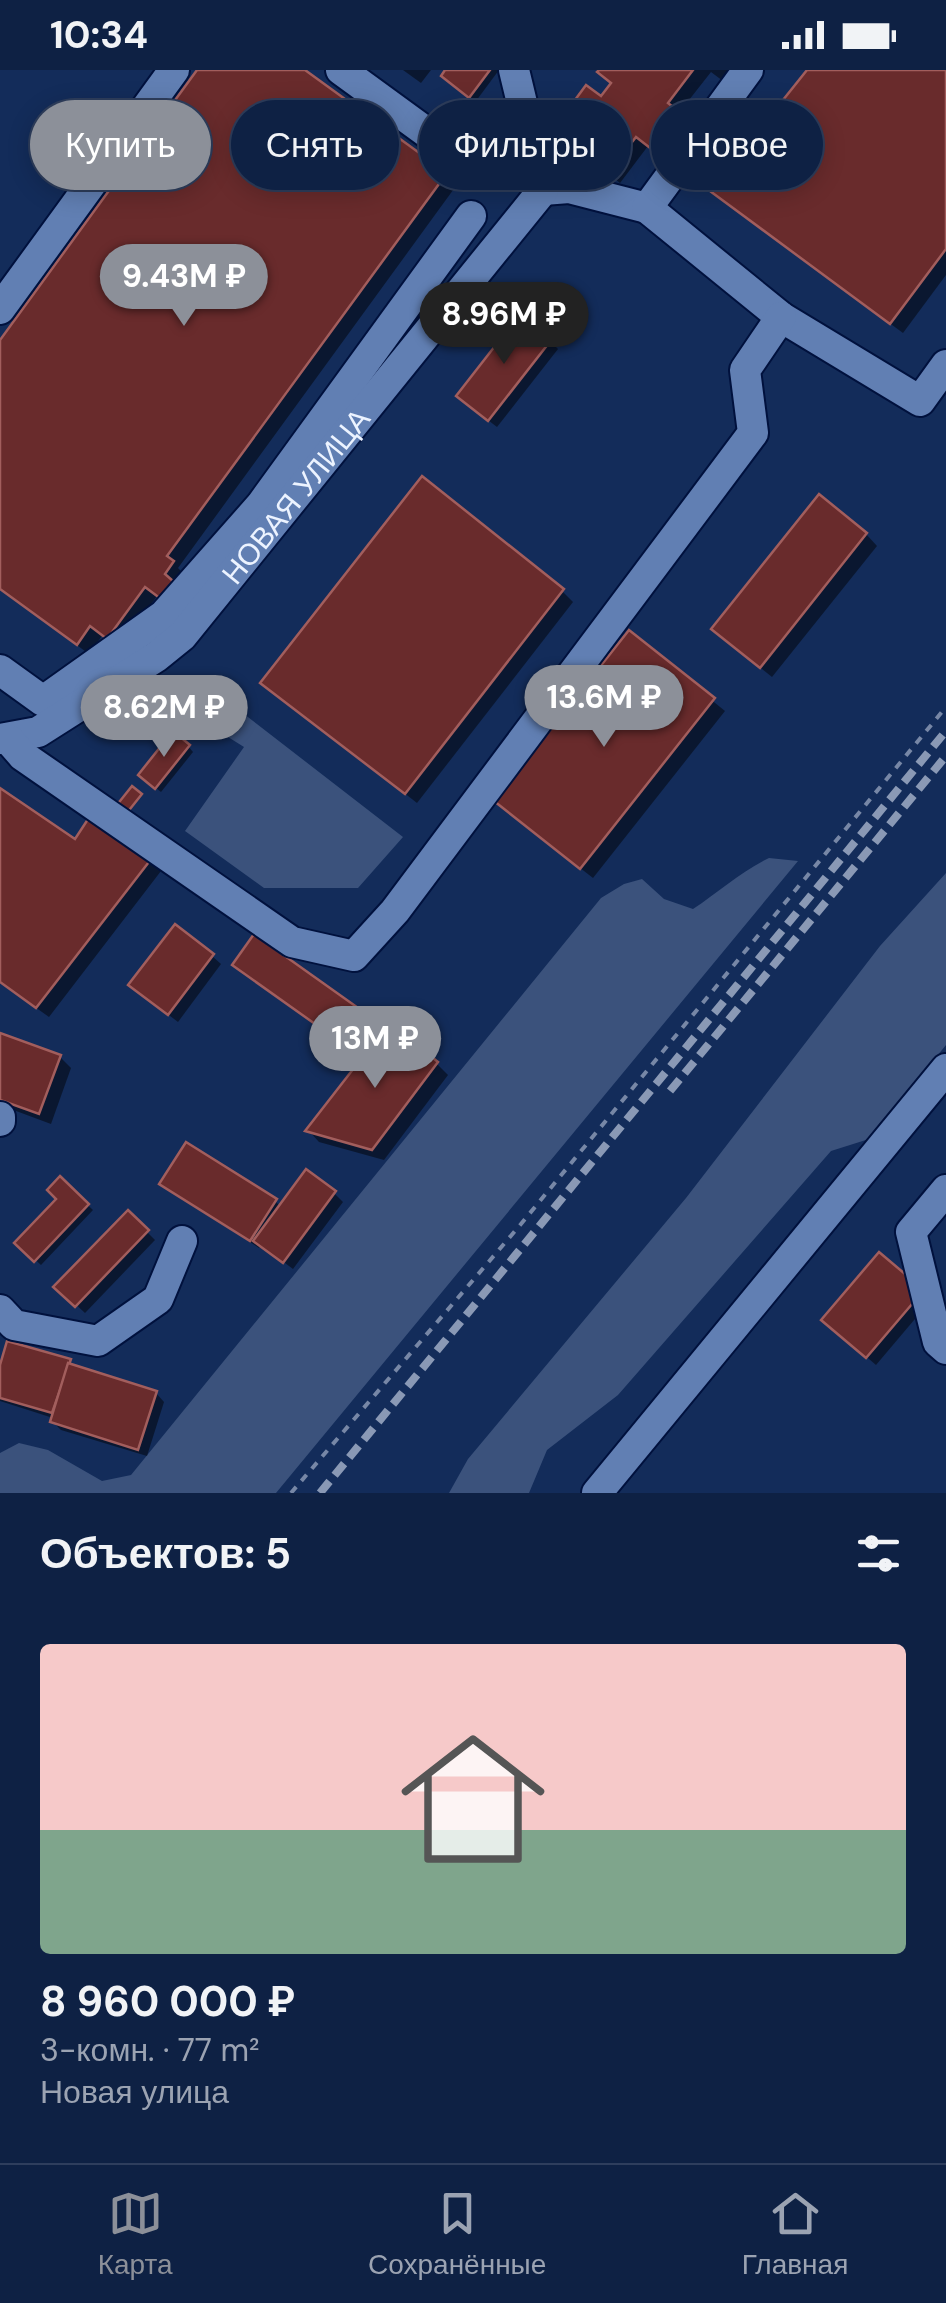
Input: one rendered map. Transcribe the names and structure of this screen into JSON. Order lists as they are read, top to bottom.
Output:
{
  "streets": {
    "street": ["НОВАЯ УЛИЦА"]
  },
  "page": {
    "status": "10:34",
    "chip": [
      "Купить",
      "Снять",
      "Фильтры",
      "Новое"
    ],
    "price": [
      "9.43M ₽",
      "8.96M ₽",
      "13.6M ₽",
      "8.62M ₽",
      "13M ₽"
    ],
    "heading": "Объектов: 5",
    "list": [
      {
        "name": "8 960 000 ₽",
        "note": "3-комн. · 77 m² · Новая улица"
      }
    ],
    "tabs": ["Карта", "Сохранённые", "Главная"]
  }
}
